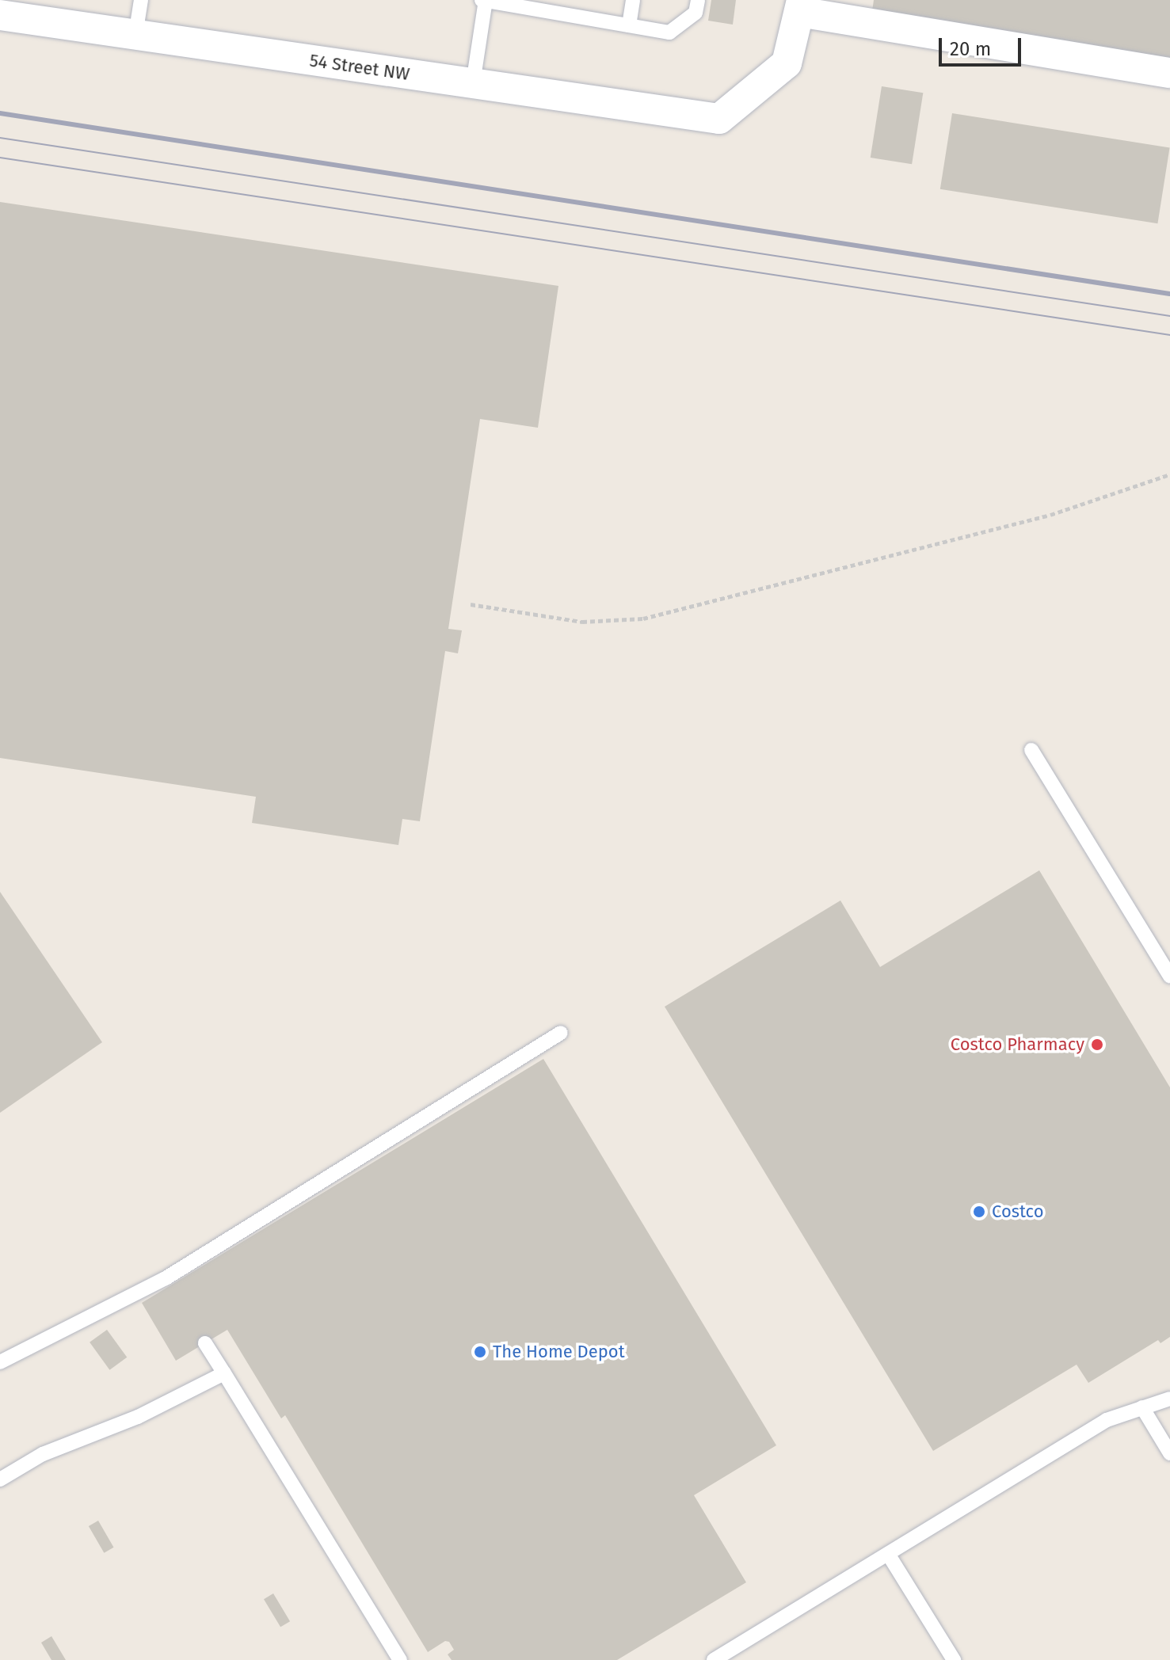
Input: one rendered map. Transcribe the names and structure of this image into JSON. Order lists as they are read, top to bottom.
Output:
{
  "streets": {
    "street": ["54 Street NW"]
  },
  "places": ["Costco Pharmacy", "Costco", "The Home Depot"],
  "scale_bar": "20 m"
}
